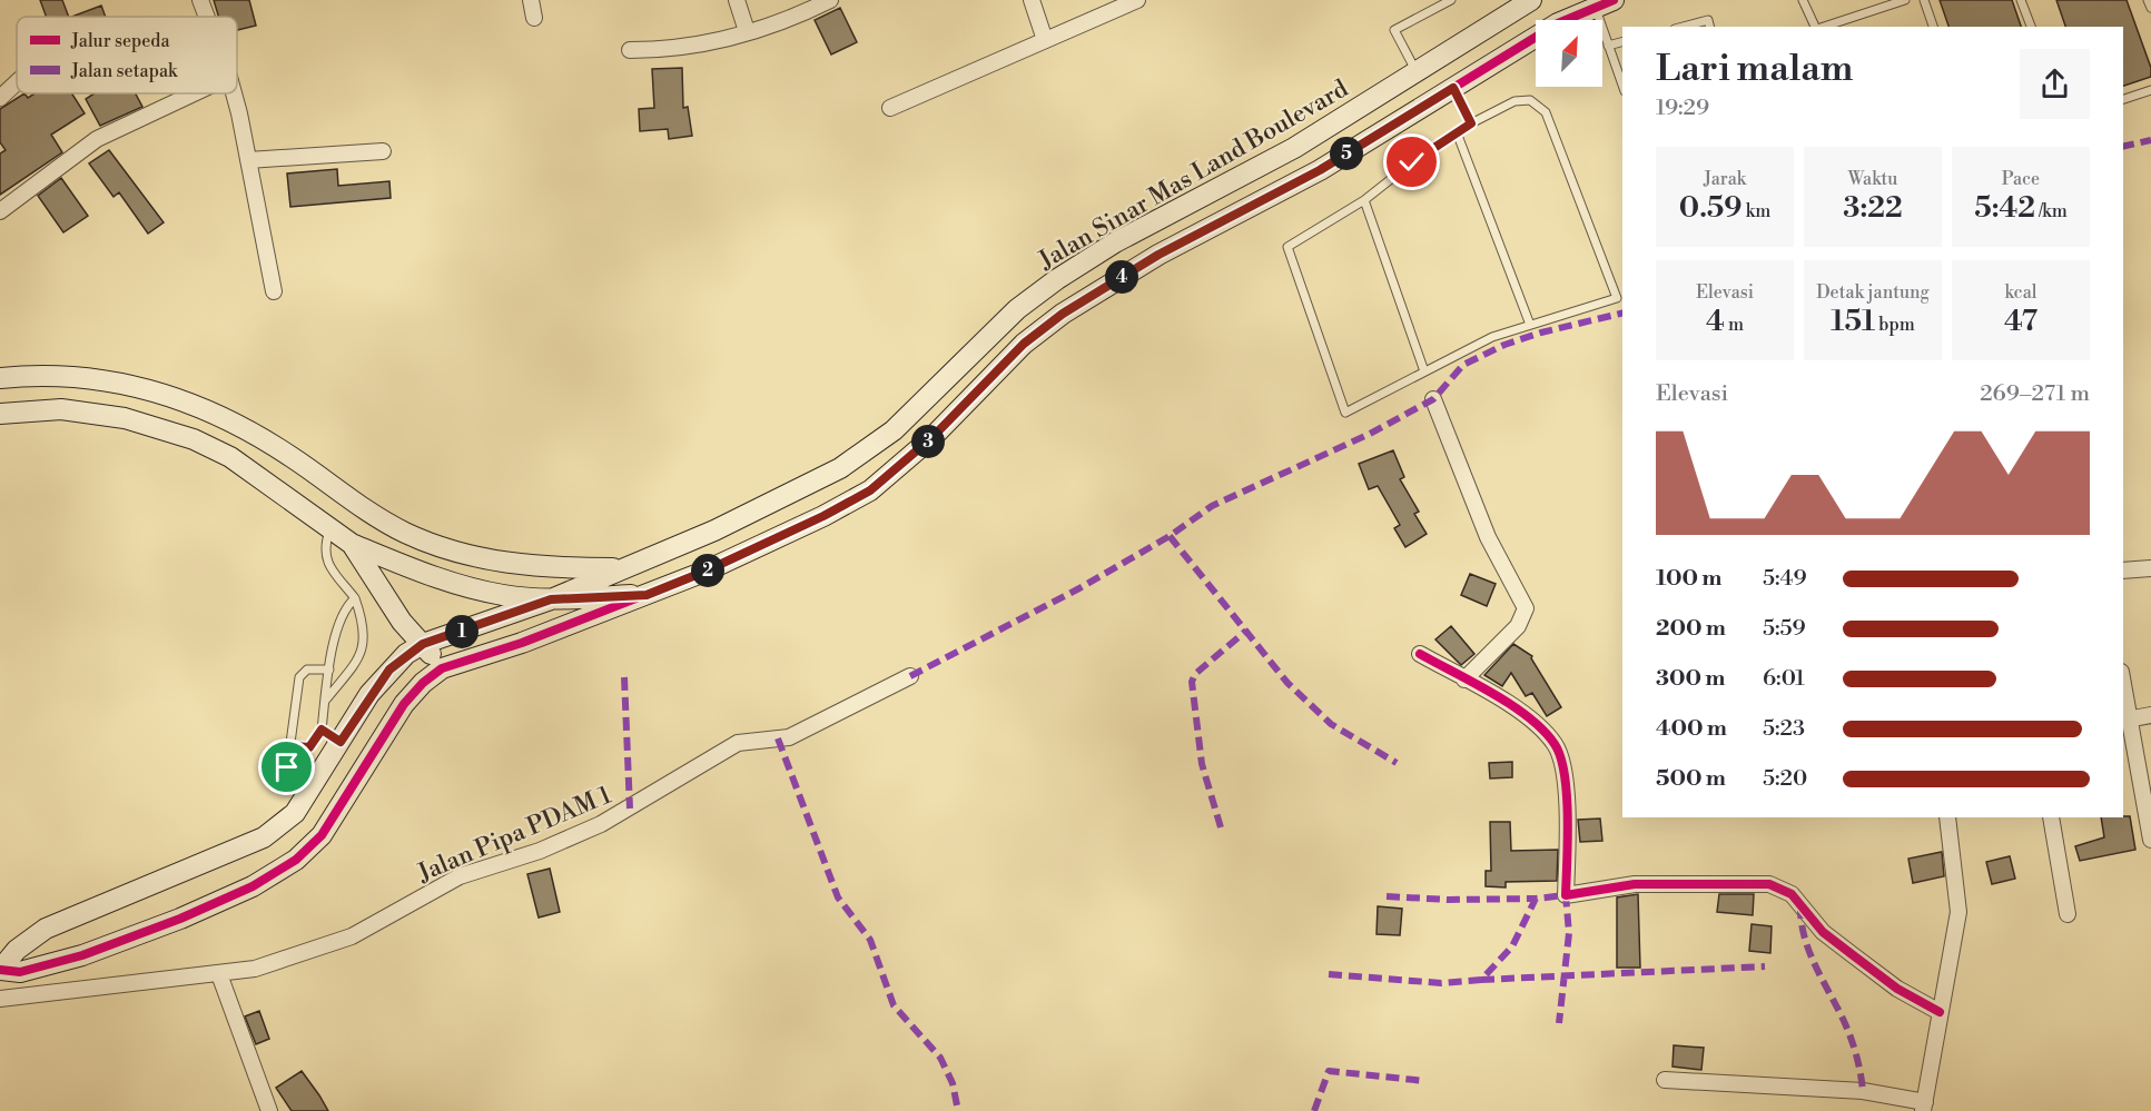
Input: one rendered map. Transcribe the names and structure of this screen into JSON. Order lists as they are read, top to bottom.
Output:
{
  "streets": {
    "street": ["Jalan Sinar Mas Land Boulevard", "Jalan Pipa PDAM 1"]
  },
  "legend": ["Jalur sepeda", "Jalan setapak"],
  "north": "top right",
  "page": {
    "heading": ["Lari malam", "19:29"],
    "pins": [
      "5",
      "4",
      "3",
      "2",
      "1"
    ],
    "stats": [
      ["Jarak", "0.59 km"],
      ["Waktu", "3:22"],
      ["Pace", "5:42 /km"],
      ["Elevasi", "4 m"],
      ["Detak jantung", "151 bpm"],
      ["kcal", "47"]
    ],
    "chart": ["Elevasi", "269–271 m"],
    "list": [
      {
        "name": "100 m",
        "note": "5:49"
      },
      {
        "name": "200 m",
        "note": "5:59"
      },
      {
        "name": "300 m",
        "note": "6:01"
      },
      {
        "name": "400 m",
        "note": "5:23"
      },
      {
        "name": "500 m",
        "note": "5:20"
      }
    ]
  }
}
